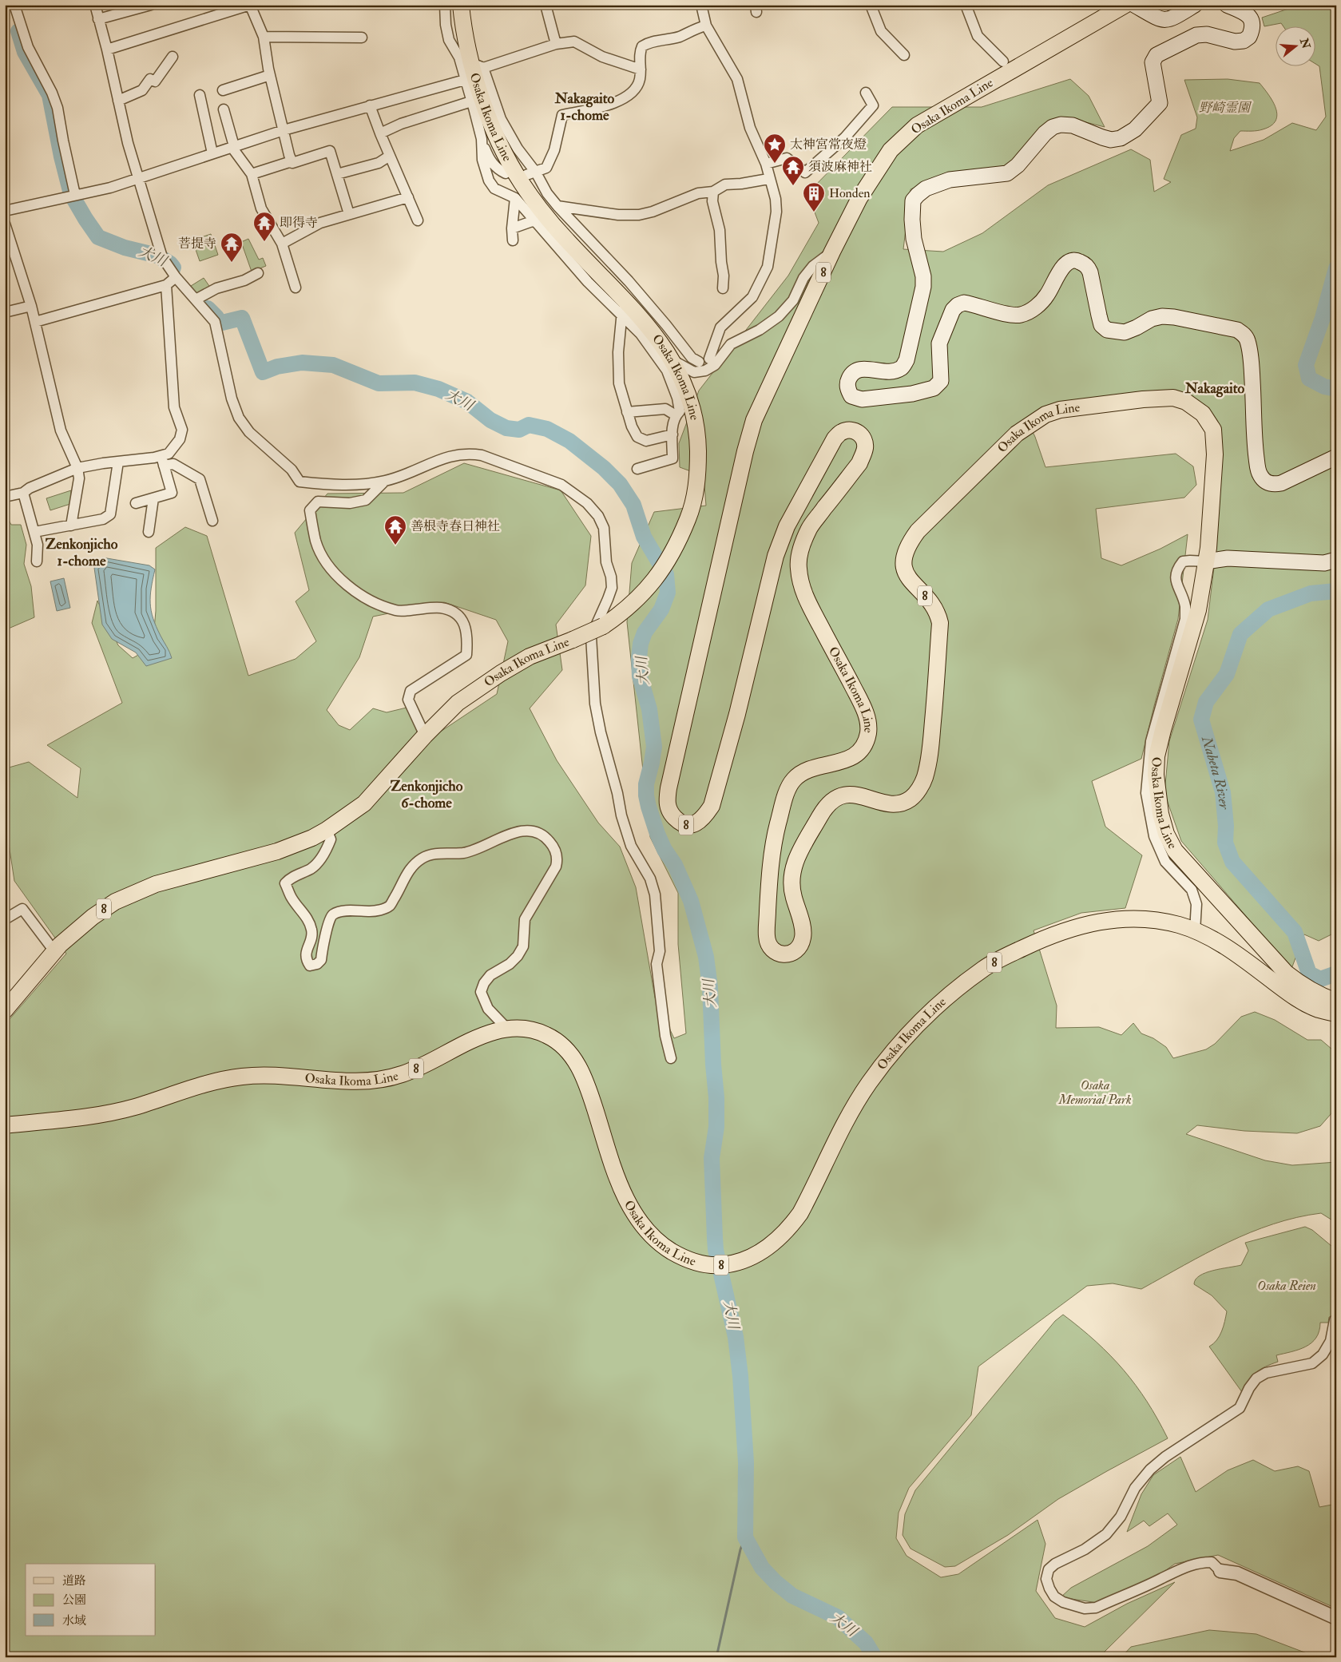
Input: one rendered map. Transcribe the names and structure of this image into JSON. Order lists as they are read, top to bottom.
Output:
{
  "streets": {
    "main road": ["Osaka Ikoma Line", "8"]
  },
  "districts": [
    "Nakagaito 1-chome",
    "Nakagaito",
    "Zenkonjicho 1-chome",
    "Zenkonjicho 6-chome"
  ],
  "water": ["大川", "Nabeta River"],
  "parks": ["野崎霊園", "Osaka Memorial Park", "Osaka Reien"],
  "places": {
    "place": ["太神宮常夜燈"],
    "temple": [
      "須波麻神社",
      "即得寺",
      "菩提寺",
      "善根寺春日神社"
    ],
    "building": ["Honden"]
  },
  "legend": ["道路", "公園", "水域"],
  "north": "right"
}
